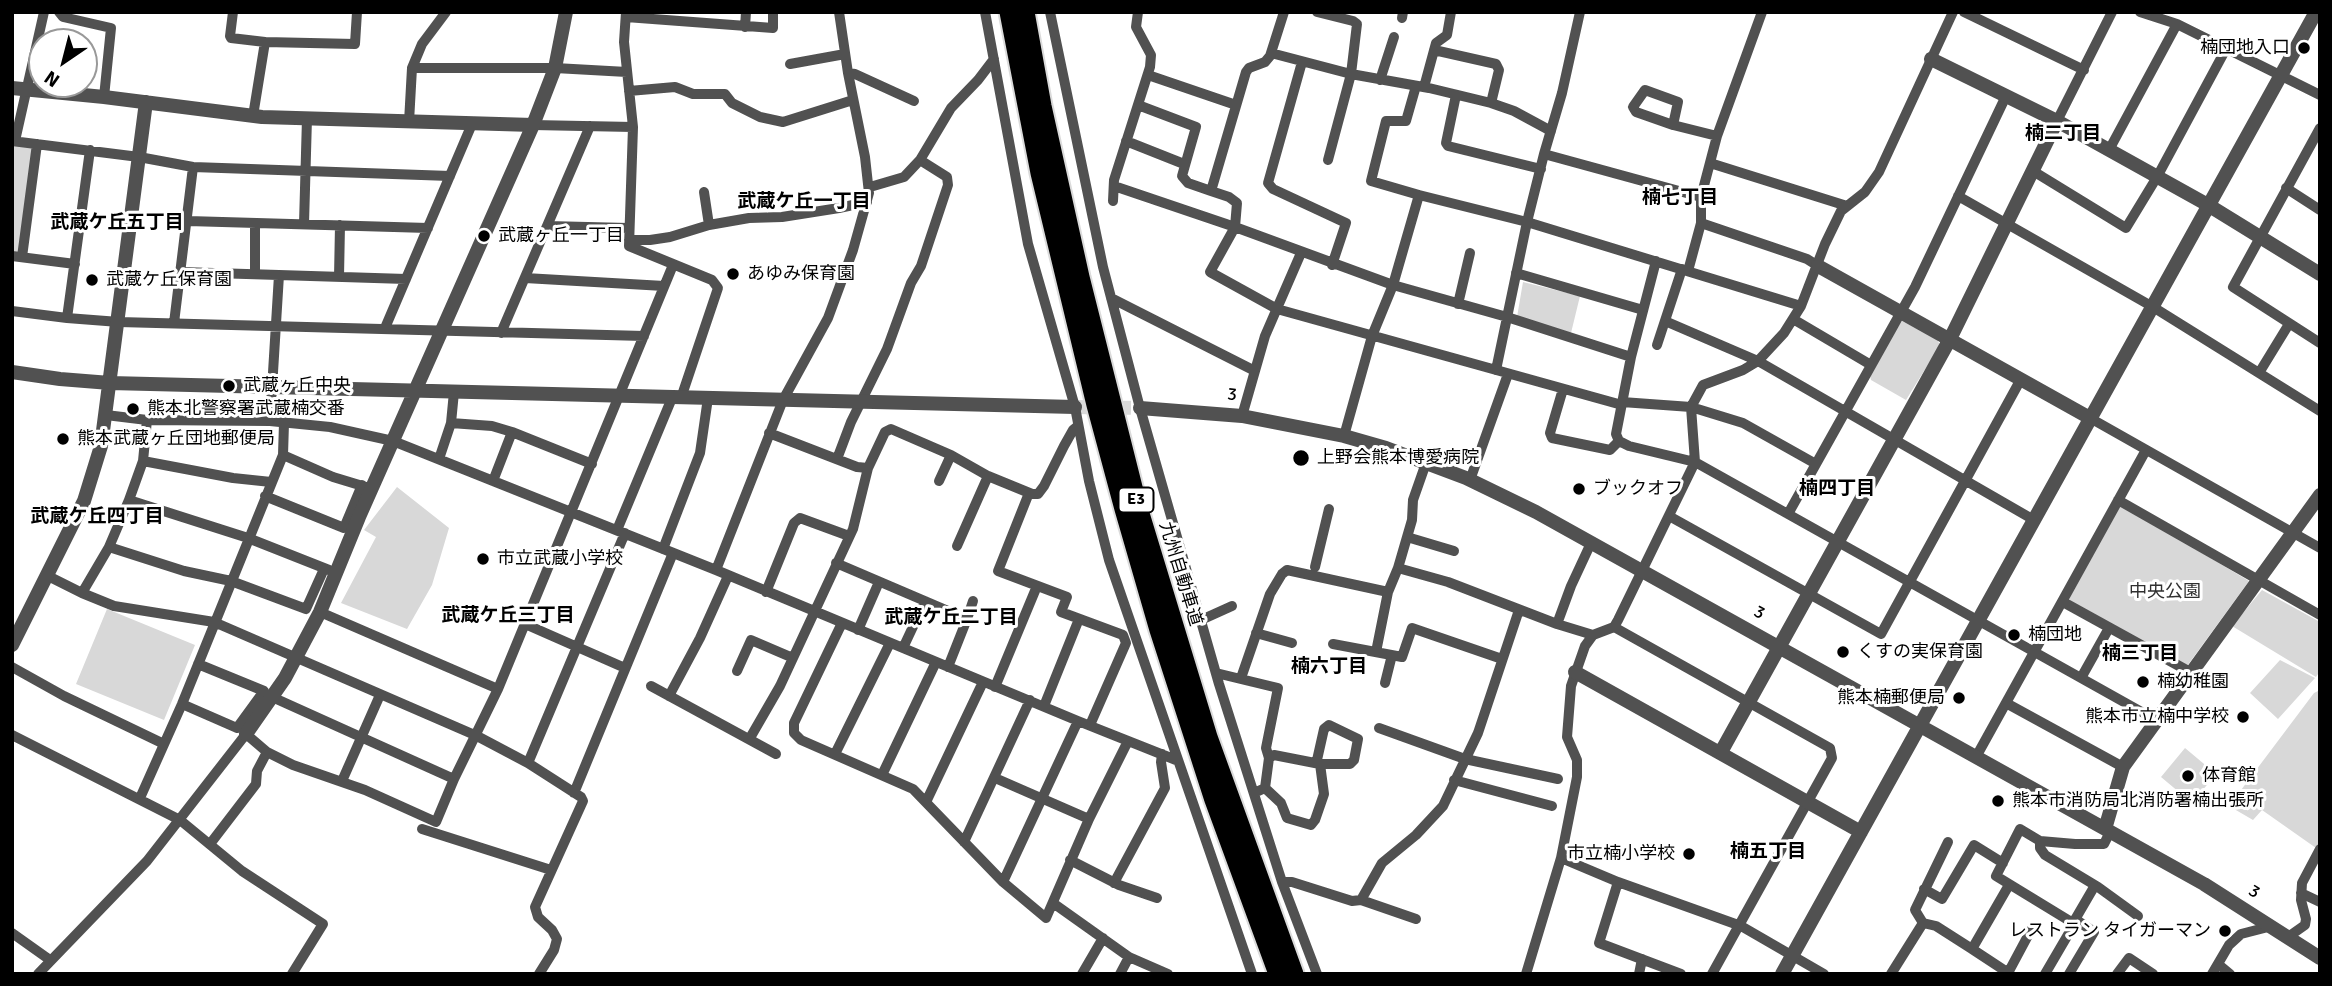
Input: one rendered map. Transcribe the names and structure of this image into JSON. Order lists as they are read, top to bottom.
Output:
{
  "streets": {
    "highway": ["E3", "九州自動車道"],
    "street": ["3"]
  },
  "districts": [
    "楠二丁目",
    "楠七丁目",
    "武蔵ケ丘一丁目",
    "武蔵ケ丘五丁目",
    "楠四丁目",
    "武蔵ケ丘四丁目",
    "武蔵ケ丘三丁目",
    "武蔵ケ丘二丁目",
    "楠三丁目",
    "楠六丁目",
    "楠五丁目"
  ],
  "parks": ["中央公園"],
  "places": [
    "楠団地入口",
    "武蔵ヶ丘一丁目",
    "あゆみ保育園",
    "武蔵ケ丘保育園",
    "武蔵ヶ丘中央",
    "熊本北警察署武蔵楠交番",
    "熊本武蔵ヶ丘団地郵便局",
    "上野会熊本博愛病院",
    "ブックオフ",
    "市立武蔵小学校",
    "楠団地",
    "くすの実保育園",
    "楠幼稚園",
    "熊本楠郵便局",
    "熊本市立楠中学校",
    "体育館",
    "熊本市消防局北消防署楠出張所",
    "市立楠小学校",
    "レストラン タイガーマン"
  ],
  "north": "bottom left"
}
